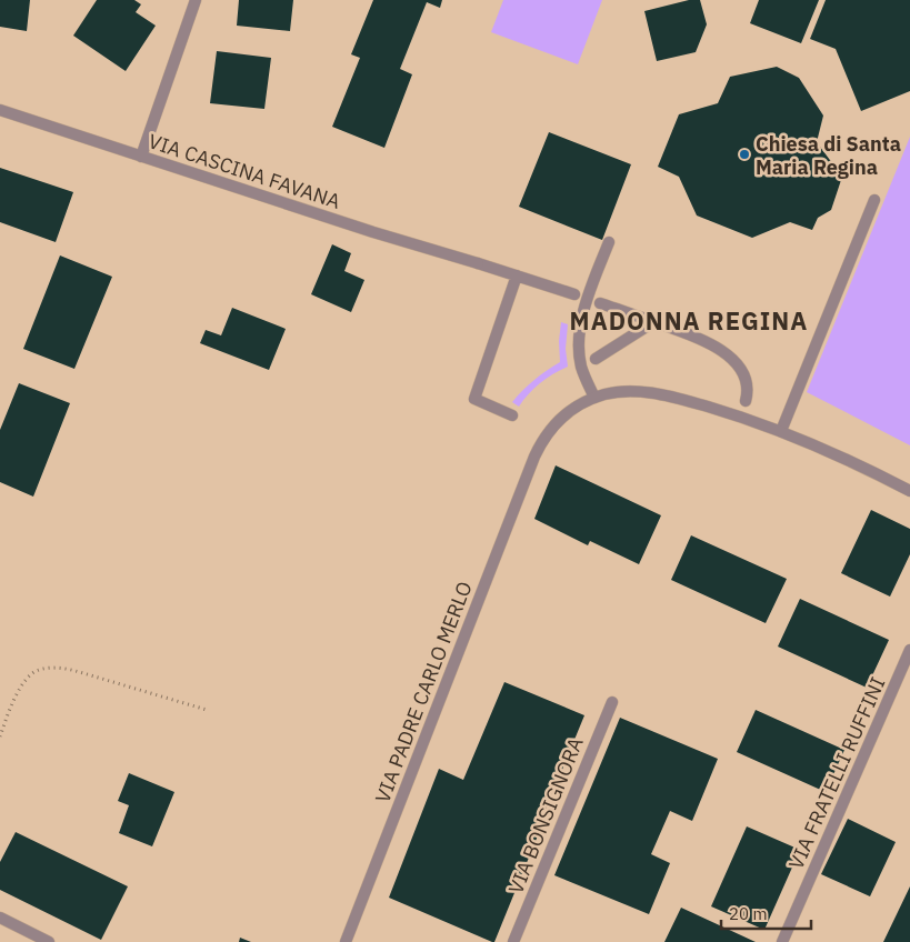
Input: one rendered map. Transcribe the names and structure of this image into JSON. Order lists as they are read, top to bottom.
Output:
{
  "streets": {
    "street": [
      "VIA CASCINA FAVANA",
      "VIA PADRE CARLO MERLO",
      "VIA FRATELLI RUFFINI",
      "VIA BONSIGNORA"
    ]
  },
  "districts": ["MADONNA REGINA"],
  "places": ["Chiesa di Santa Maria Regina"],
  "scale_bar": "20 m"
}
